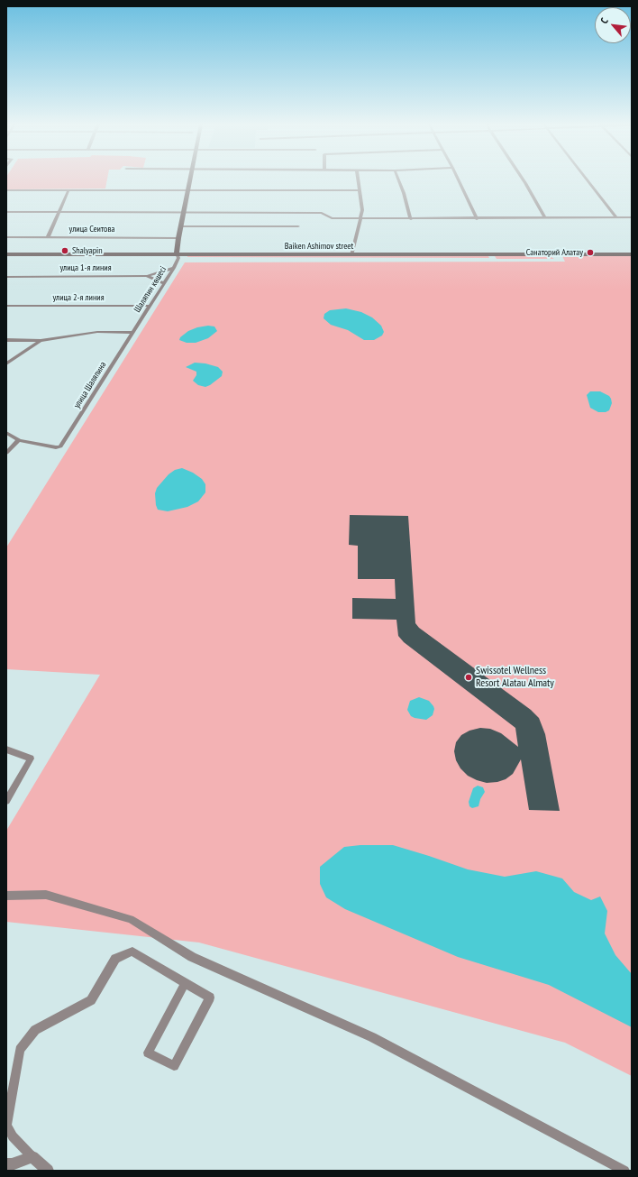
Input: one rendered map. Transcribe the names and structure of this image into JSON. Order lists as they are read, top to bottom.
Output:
{
  "streets": {
    "main road": ["Baiken Ashimov street"],
    "street": [
      "улица Сеитова",
      "улица 1-я линия",
      "Шаляпин көшесі",
      "улица 2-я линия",
      "улица Шаляпина"
    ]
  },
  "crossings": [
    ["Baiken Ashimov street", "Шаляпин көшесі"],
    ["улица 1-я линия", "Шаляпин көшесі"],
    ["Шаляпин көшесі", "улица 2-я линия"],
    ["Шаляпин көшесі", "улица Шаляпина"]
  ],
  "places": ["Shalyapin", "Санаторий Алатау", "Swissotel Wellness Resort Alatau Almaty"],
  "north": "top left"
}
